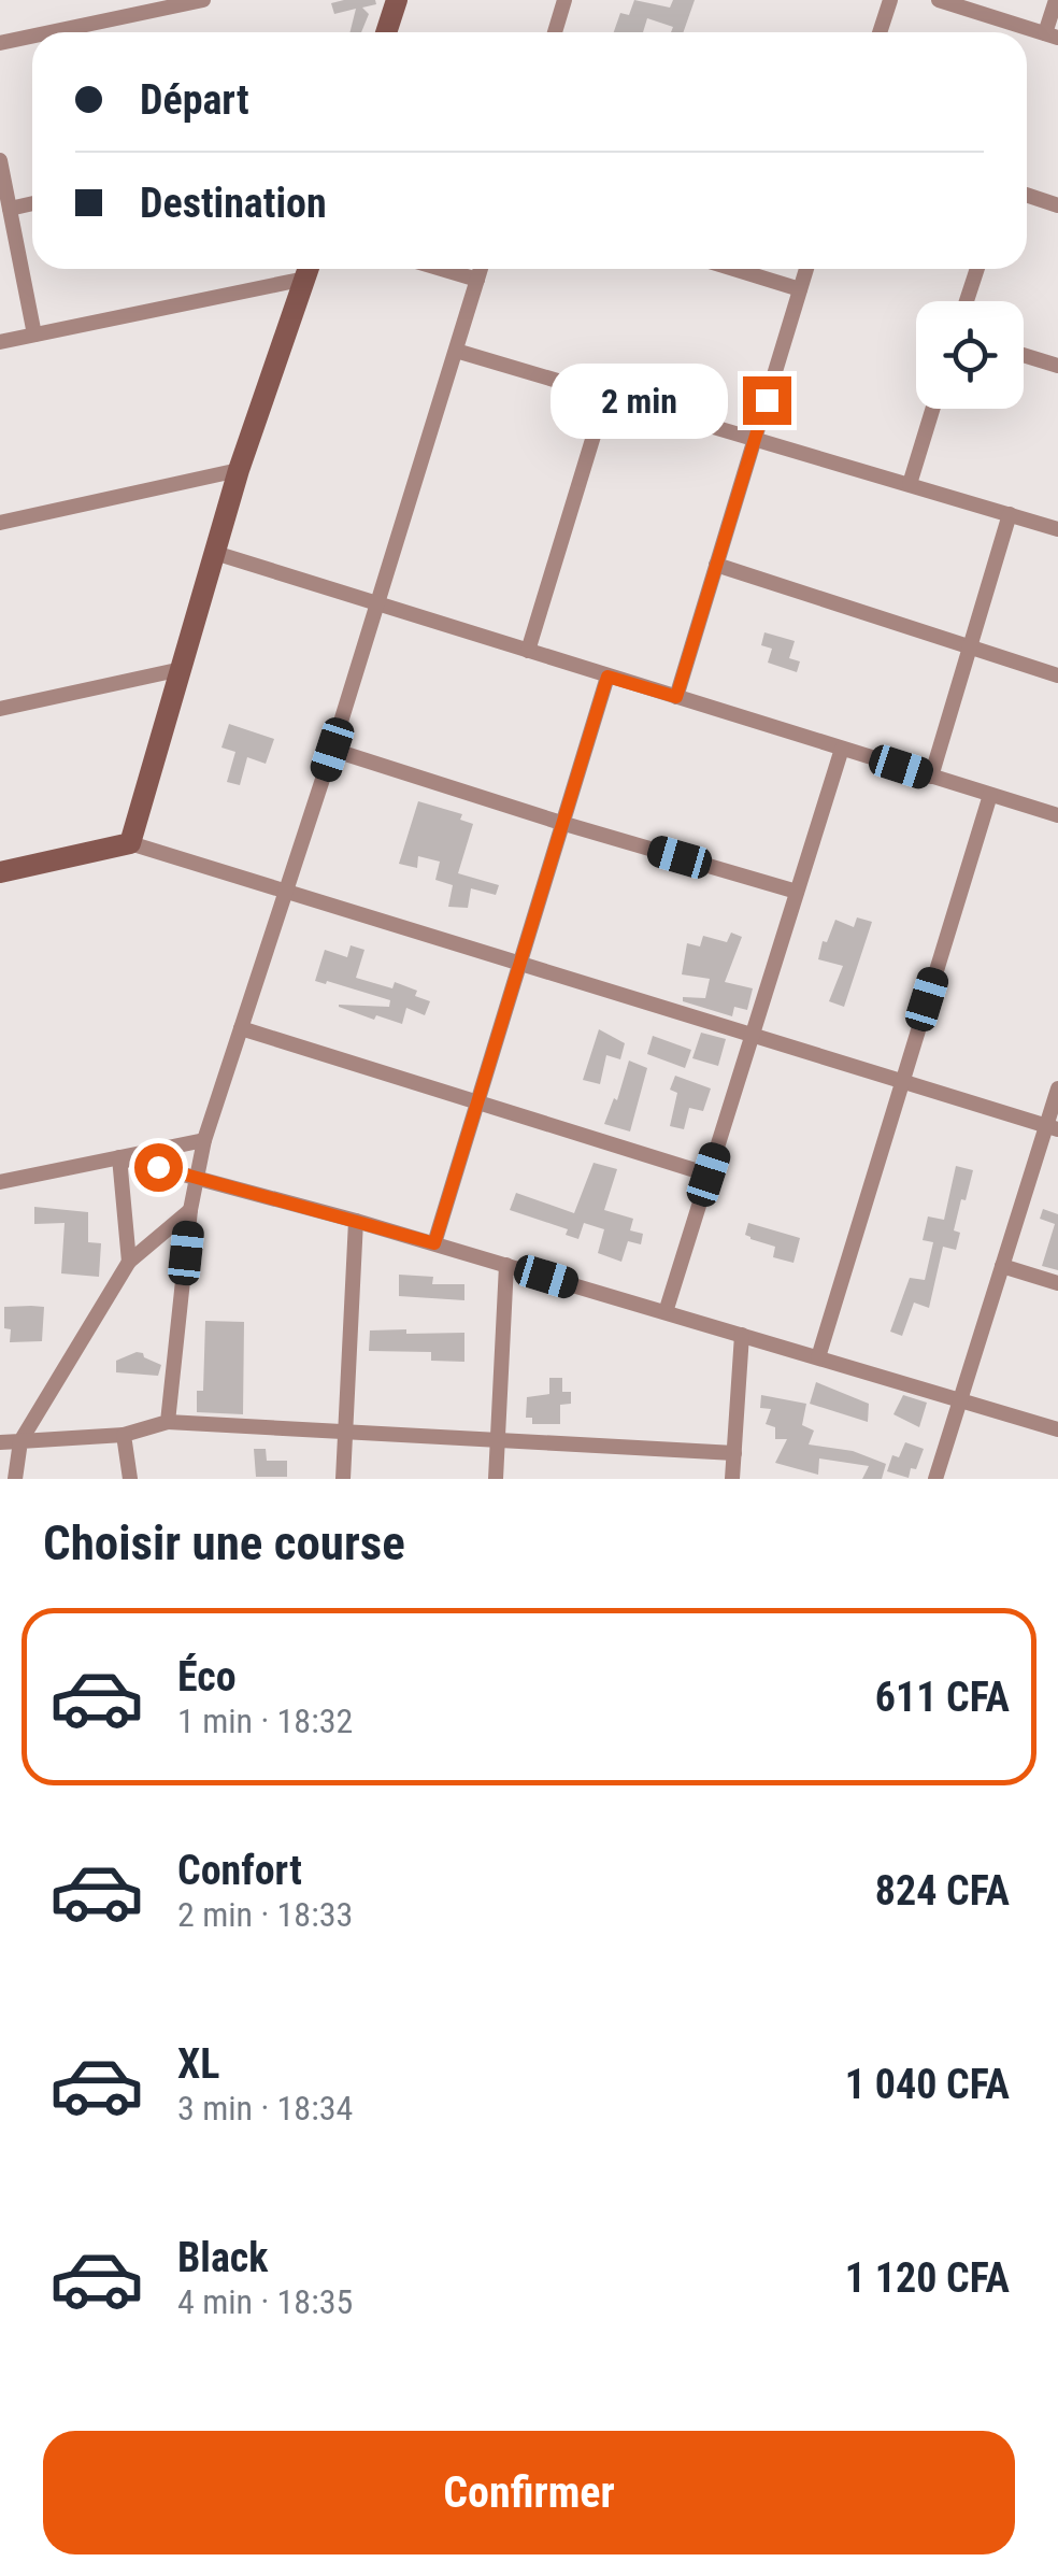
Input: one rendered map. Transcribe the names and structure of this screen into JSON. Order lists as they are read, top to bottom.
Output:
{
  "page": {
    "banner": ["Départ", "Destination"],
    "bubble": "2 min",
    "heading": "Choisir une course",
    "list": [
      {
        "name": "Éco",
        "note": "1 min · 18:32",
        "value": "611 CFA"
      },
      {
        "name": "Confort",
        "note": "2 min · 18:33",
        "value": "824 CFA"
      },
      {
        "name": "XL",
        "note": "3 min · 18:34",
        "value": "1 040 CFA"
      },
      {
        "name": "Black",
        "note": "4 min · 18:35",
        "value": "1 120 CFA"
      }
    ],
    "buttons": "Confirmer"
  }
}
